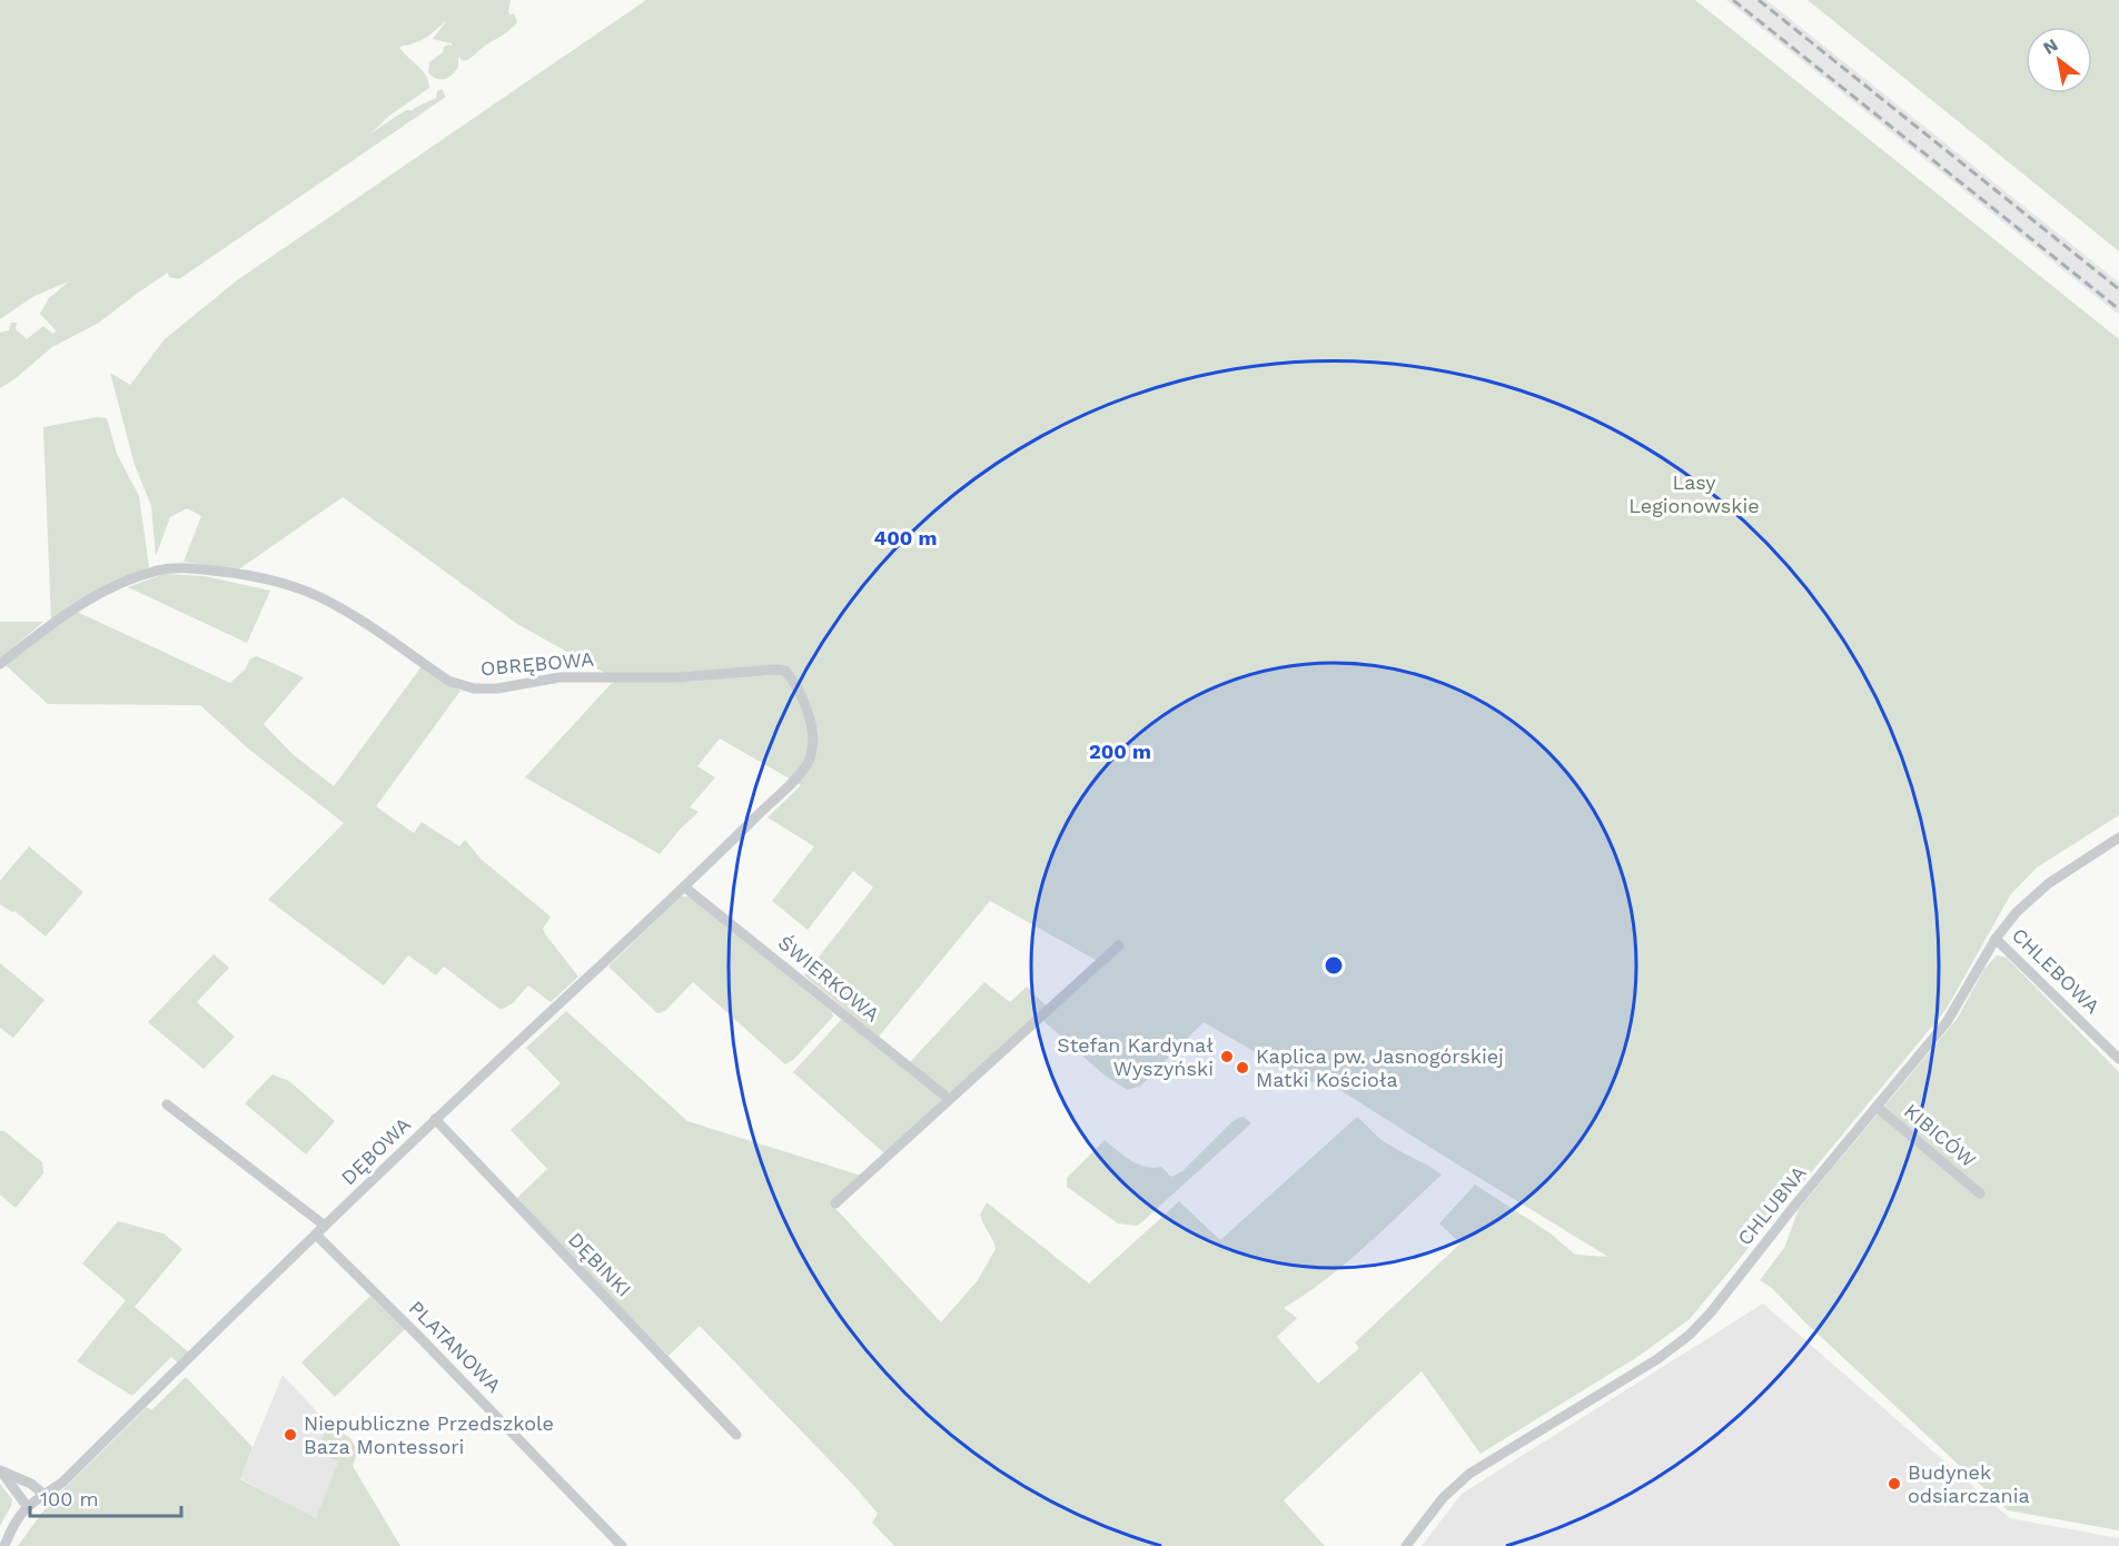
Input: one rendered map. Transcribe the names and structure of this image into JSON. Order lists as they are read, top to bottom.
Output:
{
  "streets": {
    "street": [
      "OBRĘBOWA",
      "CHLEBOWA",
      "ŚWIERKOWA",
      "KIBICÓW",
      "DĘBOWA",
      "CHLUBNA",
      "DĘBINKI",
      "PLATANOWA"
    ]
  },
  "crossings": [
    ["OBRĘBOWA", "DĘBOWA"],
    ["CHLEBOWA", "CHLUBNA"],
    ["ŚWIERKOWA", "DĘBOWA"],
    ["KIBICÓW", "CHLUBNA"],
    ["DĘBOWA", "DĘBINKI"],
    ["DĘBOWA", "PLATANOWA"]
  ],
  "parks": ["Lasy Legionowskie"],
  "places": [
    "Stefan Kardynał Wyszyński",
    "Kaplica pw. Jasnogórskiej Matki Kościoła",
    "Niepubliczne Przedszkole Baza Montessori",
    "Budynek odsiarczania"
  ],
  "scale_bar": "100 m",
  "north": "top left",
  "rings": ["400 m", "200 m"]
}
